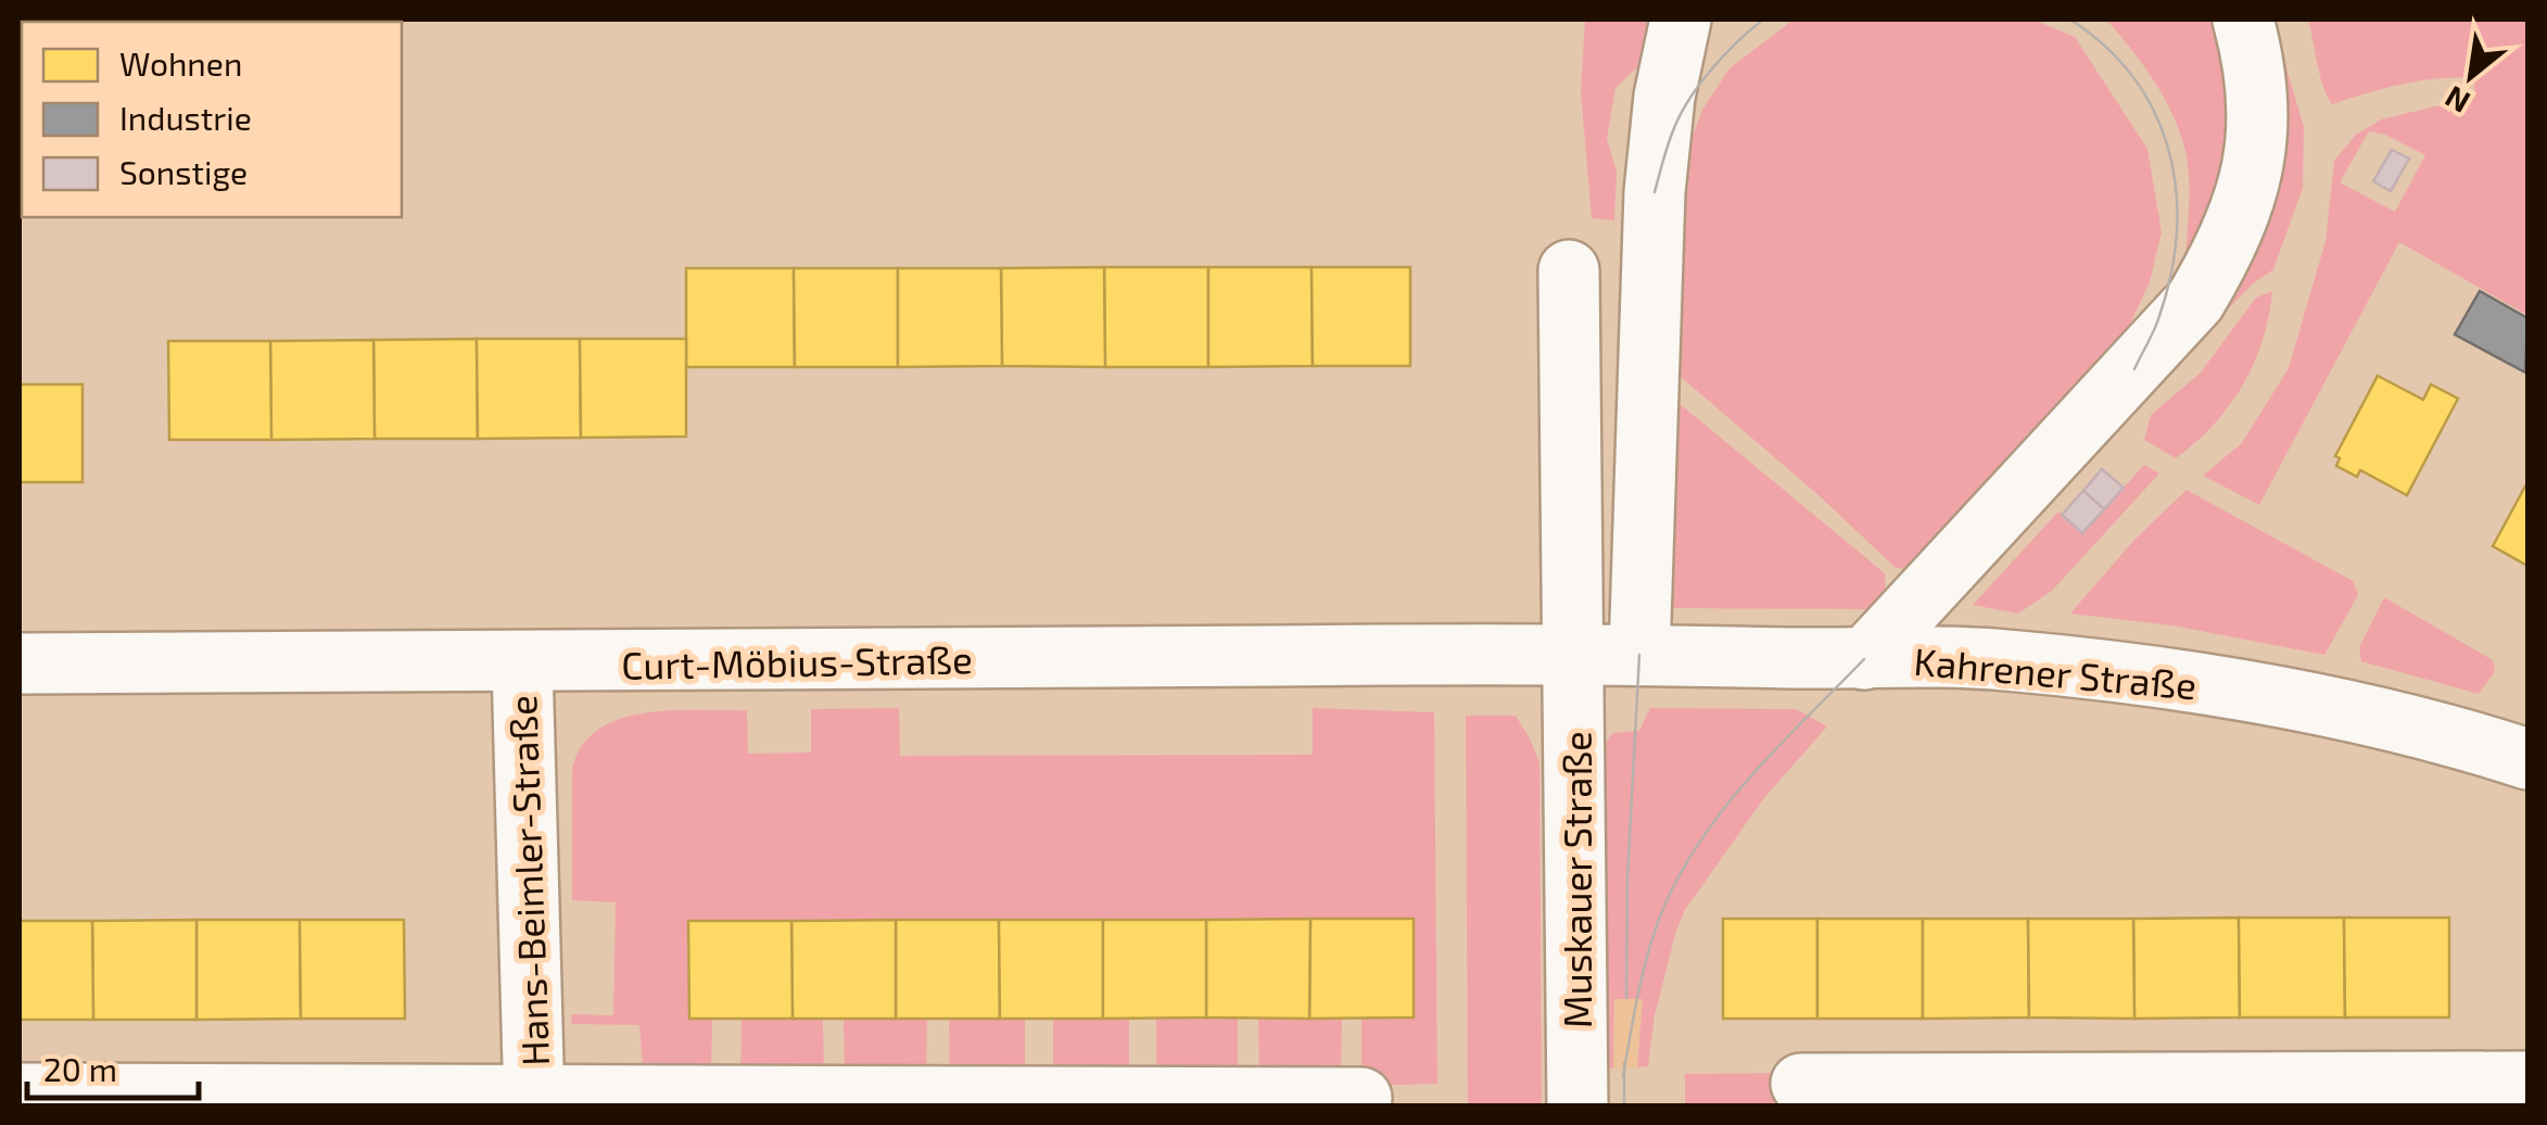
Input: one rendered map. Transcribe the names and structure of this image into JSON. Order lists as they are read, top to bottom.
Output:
{
  "streets": {
    "street": [
      "Curt-Möbius-Straße",
      "Kahrener Straße",
      "Muskauer Straße",
      "Hans-Beimler-Straße"
    ]
  },
  "crossings": [
    ["Curt-Möbius-Straße", "Kahrener Straße"],
    ["Curt-Möbius-Straße", "Muskauer Straße"],
    ["Curt-Möbius-Straße", "Hans-Beimler-Straße"],
    ["Kahrener Straße", "Muskauer Straße"]
  ],
  "legend": ["Wohnen", "Industrie", "Sonstige"],
  "scale_bar": "20 m",
  "north": "bottom left"
}
